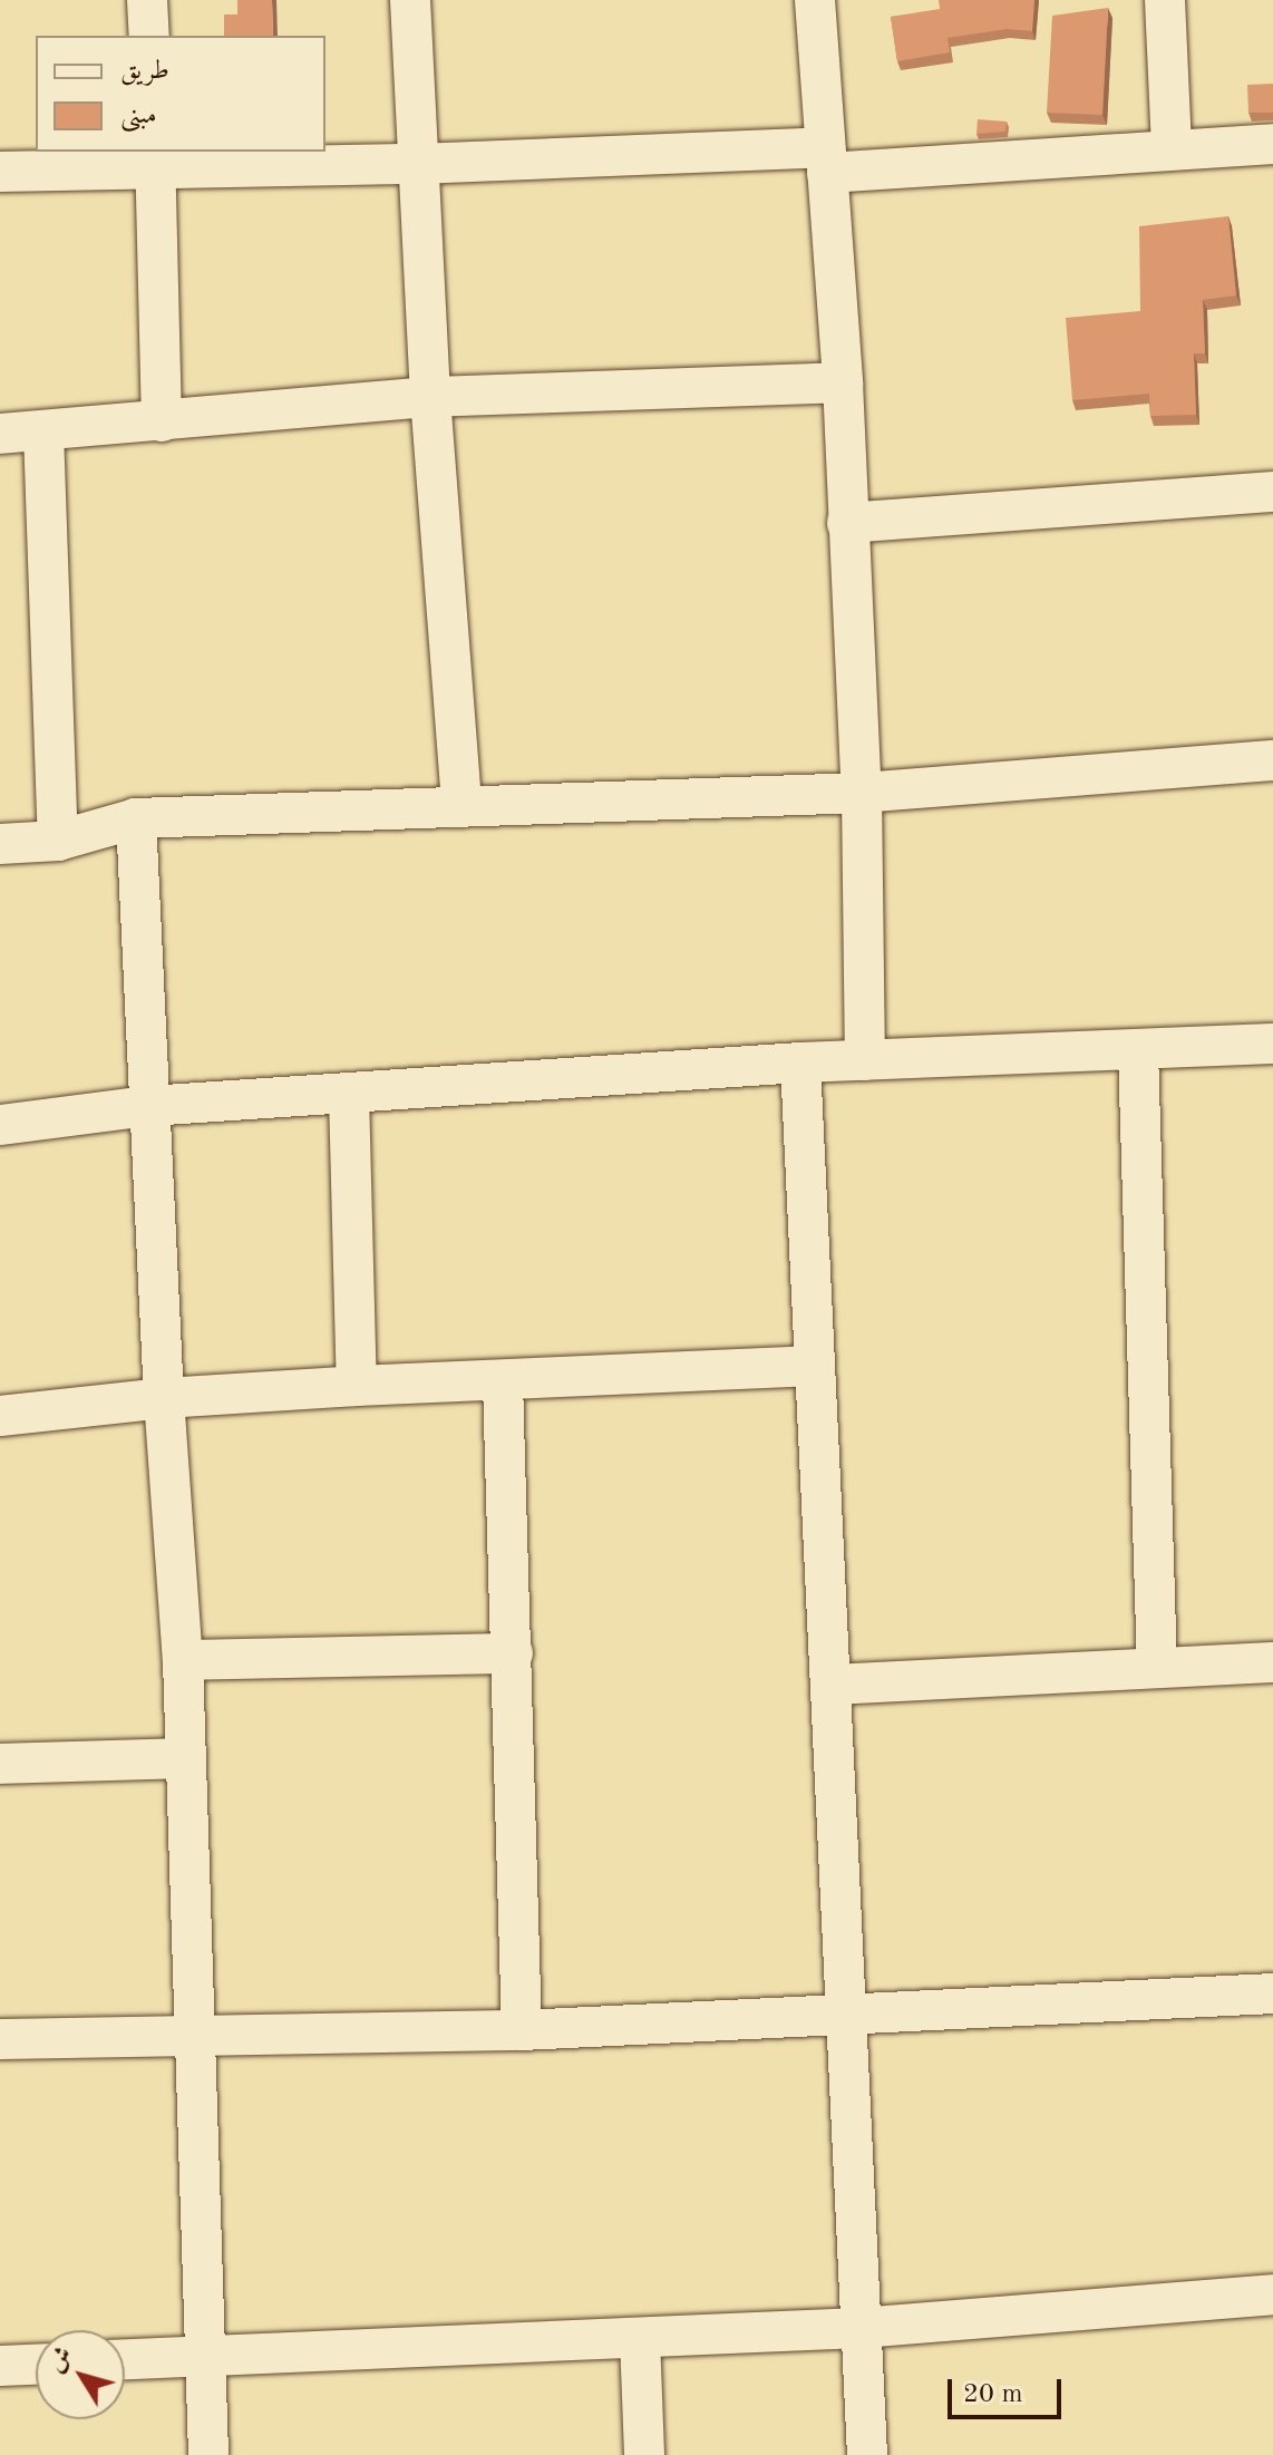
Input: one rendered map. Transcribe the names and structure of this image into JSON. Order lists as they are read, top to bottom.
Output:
{
  "legend": ["طريق", "مبنى"],
  "scale_bar": "20 m",
  "north": "top left"
}
